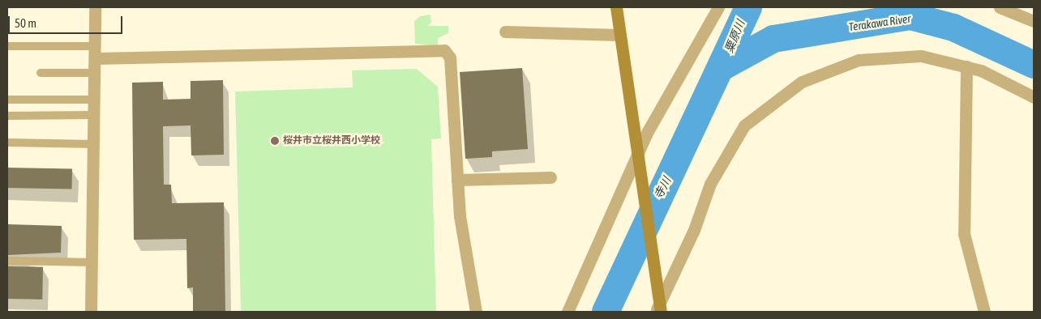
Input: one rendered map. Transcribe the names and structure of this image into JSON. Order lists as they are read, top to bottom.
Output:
{
  "water": ["Terakawa River", "粟原川", "寺川"],
  "places": ["桜井市立桜井西小学校"],
  "scale_bar": "50 m"
}
